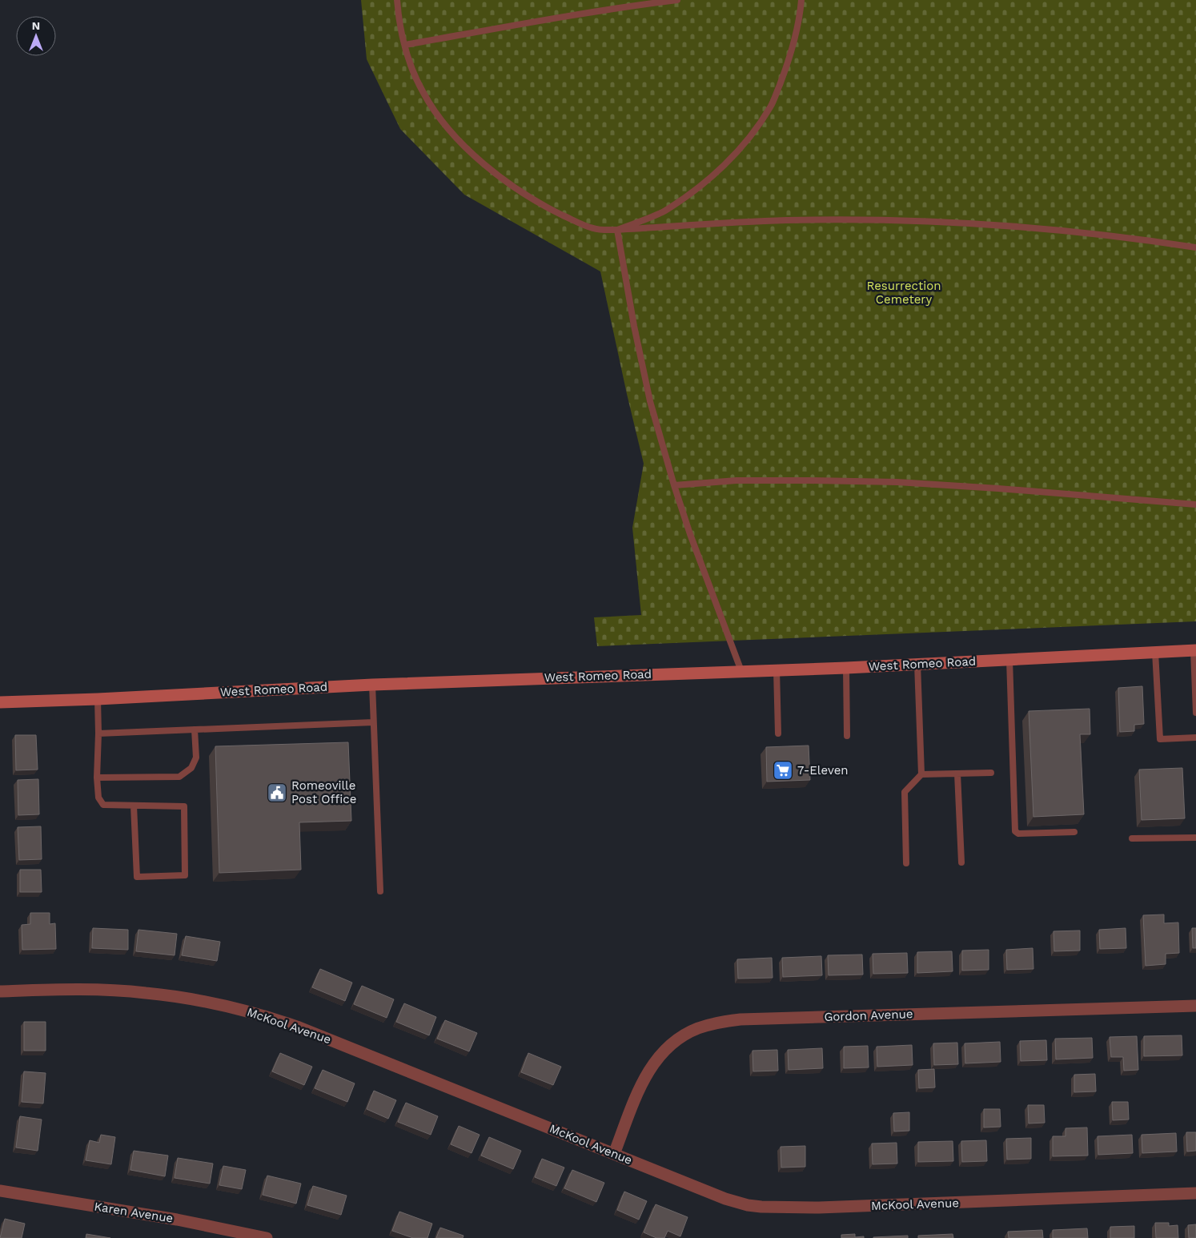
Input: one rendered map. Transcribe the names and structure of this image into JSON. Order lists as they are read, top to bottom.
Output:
{
  "streets": {
    "main road": ["West Romeo Road"],
    "street": ["Gordon Avenue", "McKool Avenue", "Karen Avenue"]
  },
  "crossings": [
    ["Gordon Avenue", "McKool Avenue"]
  ],
  "parks": ["Resurrection Cemetery"],
  "places": {
    "supermarket": ["7-Eleven"],
    "public building": ["Romeoville Post Office"]
  },
  "north": "top"
}
